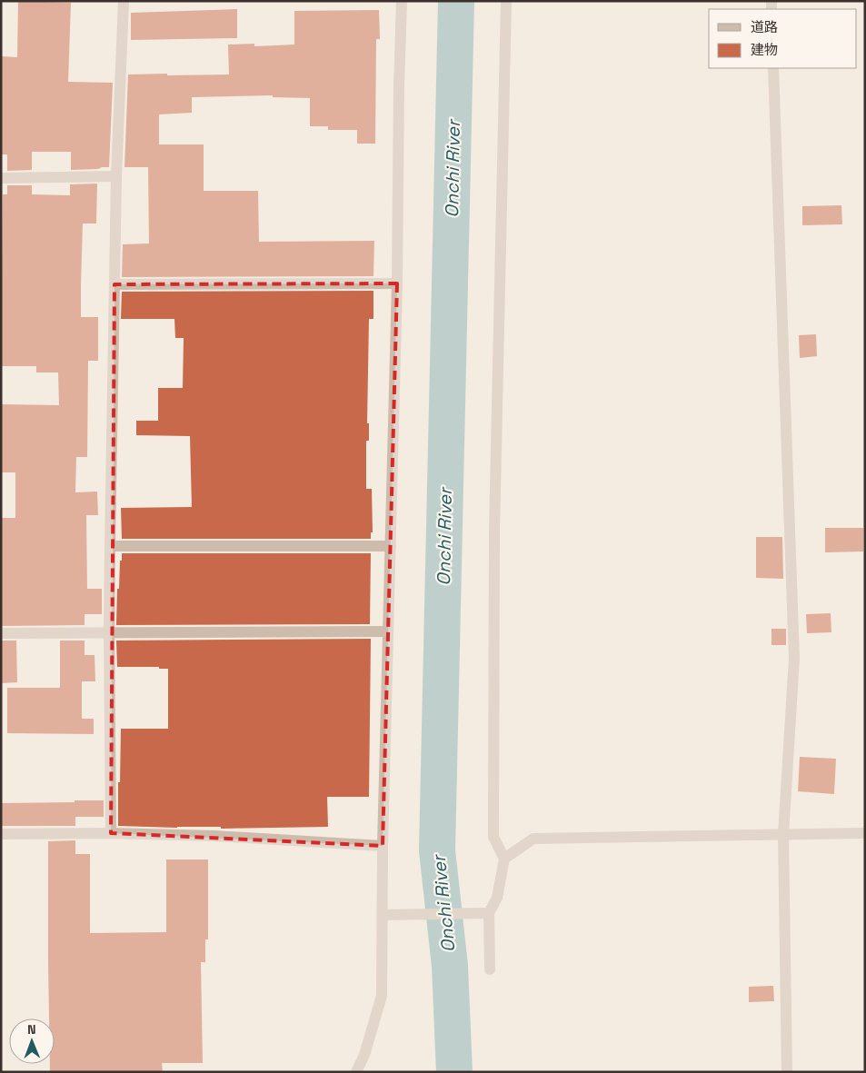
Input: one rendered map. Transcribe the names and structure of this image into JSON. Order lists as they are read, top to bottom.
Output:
{
  "water": ["Onchi River"],
  "legend": ["道路", "建物"],
  "north": "top"
}
